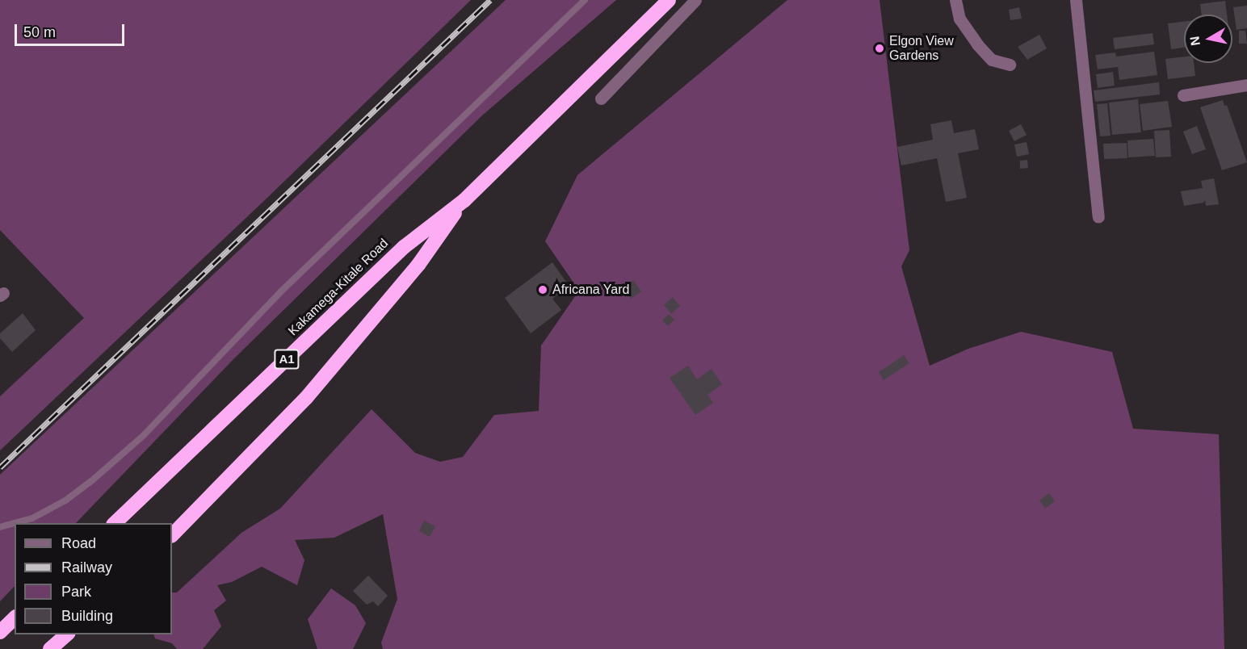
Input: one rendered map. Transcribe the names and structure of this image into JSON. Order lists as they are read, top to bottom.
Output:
{
  "streets": {
    "highway": ["Kakamega-Kitale Road", "A1"]
  },
  "places": ["Elgon View Gardens", "Africana Yard"],
  "legend": [
    "Road",
    "Railway",
    "Park",
    "Building"
  ],
  "scale_bar": "50 m",
  "north": "left"
}
